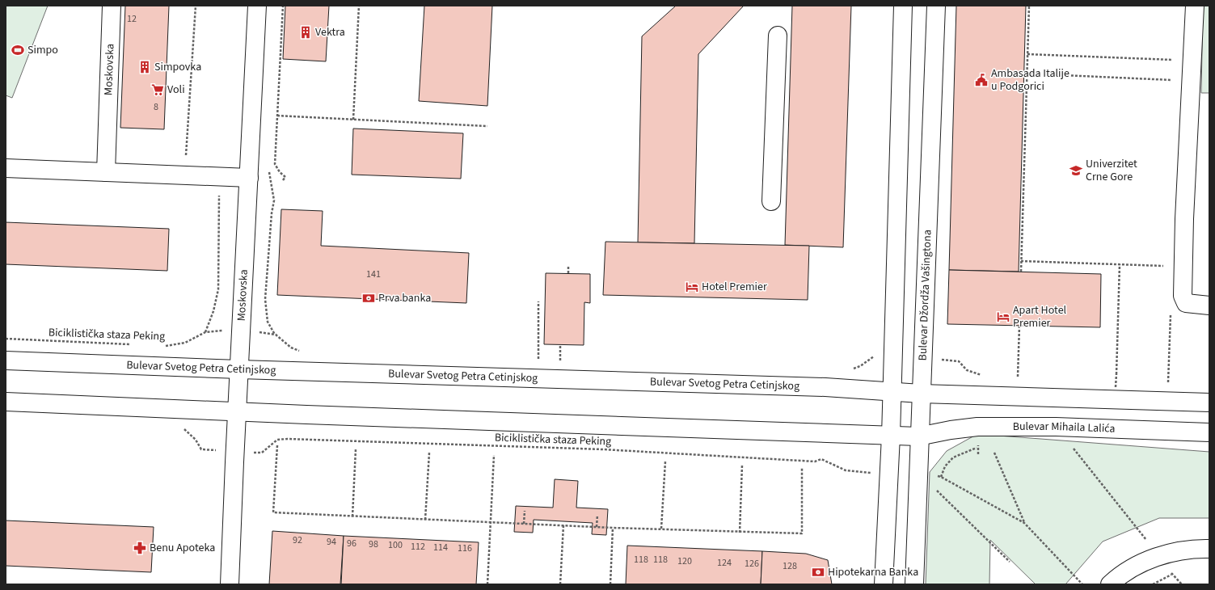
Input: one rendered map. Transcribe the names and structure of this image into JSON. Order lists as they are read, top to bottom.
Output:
{
  "streets": {
    "main road": [
      "Moskovska",
      "Bulevar Džordža Vašingtona",
      "Bulevar Svetog Petra Cetinjskog",
      "Bulevar Mihaila Lalića"
    ],
    "path": ["Biciklistička staza Peking"]
  },
  "crossings": [
    ["Moskovska", "Bulevar Svetog Petra Cetinjskog"],
    ["Bulevar Džordža Vašingtona", "Bulevar Svetog Petra Cetinjskog"],
    ["Bulevar Džordža Vašingtona", "Bulevar Mihaila Lalića"]
  ],
  "places": {
    "building": ["Vektra", "Simpovka"],
    "sports": ["Simpo"],
    "public building": ["Ambasada Italije u Podgorici"],
    "supermarket": ["Voli"],
    "school or university": ["Univerzitet Crne Gore"],
    "hotel": ["Hotel Premier", "Apart Hotel Premier"],
    "bank": ["Prva banka", "Hipotekarna Banka"],
    "pharmacy": ["Benu Apoteka"]
  },
  "house_numbers": [
    "12",
    "8",
    "141",
    "92",
    "94",
    "96",
    "98",
    "100",
    "112",
    "114",
    "116",
    "118",
    "118",
    "120",
    "124",
    "126",
    "128"
  ]
}
